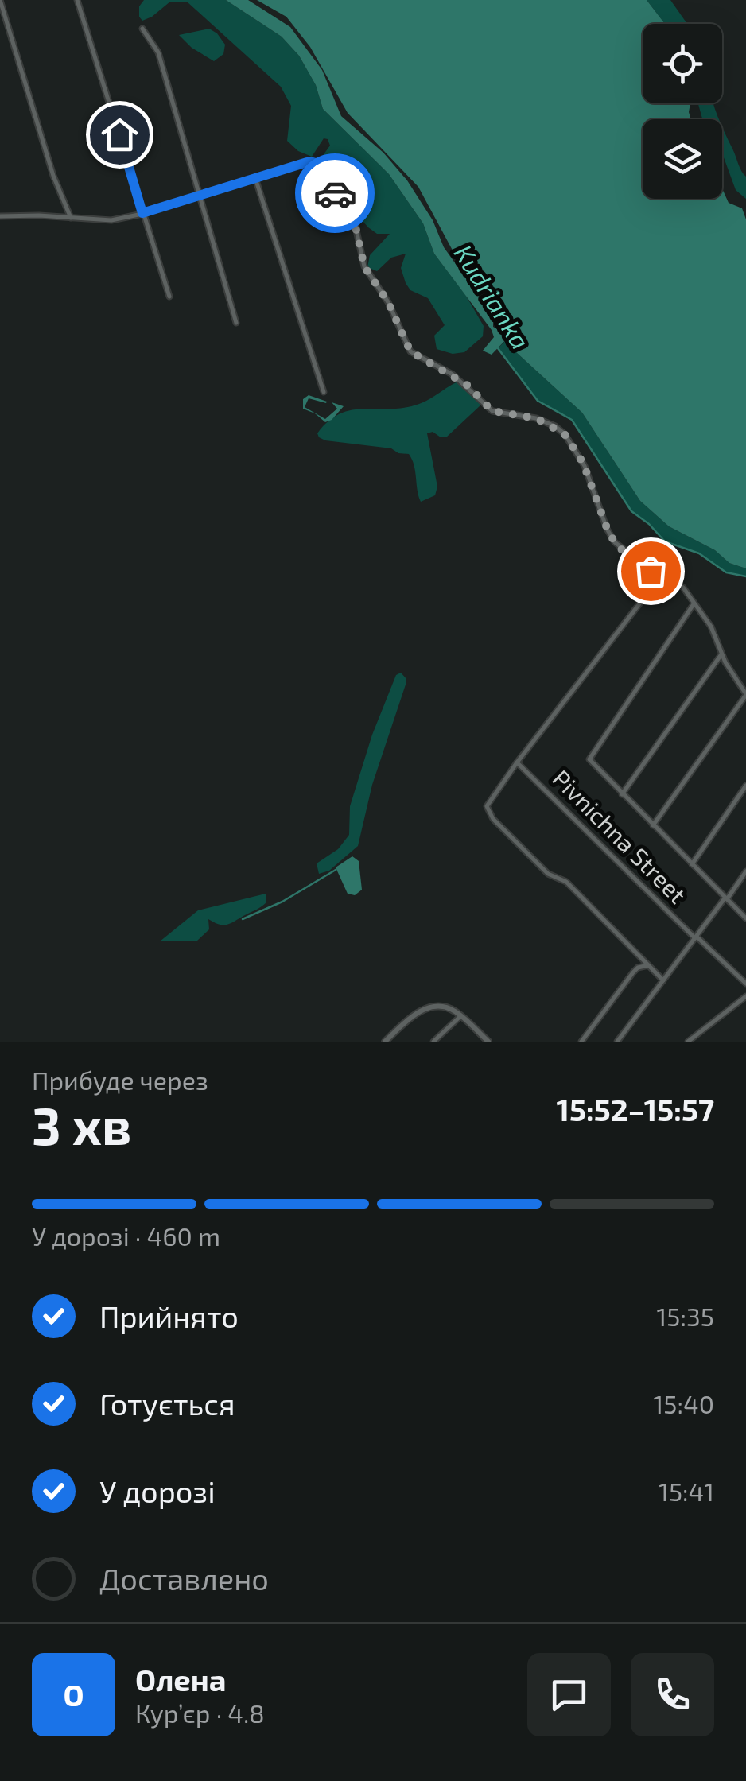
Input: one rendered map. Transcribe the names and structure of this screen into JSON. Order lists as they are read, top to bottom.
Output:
{
  "streets": {
    "street": ["Pivnichna Street"]
  },
  "water": ["Kudrianka"],
  "page": {
    "heading": ["3 хв", "Прибуде через", "15:52–15:57"],
    "panel": ["Олена", "Кур’єр · 4.8"],
    "bar": "У дорозі · 460 m",
    "list": [
      ["Прийнято", "15:35"],
      ["Готується", "15:40"],
      ["У дорозі", "15:41"],
      "Доставлено"
    ],
    "round": "О"
  }
}
